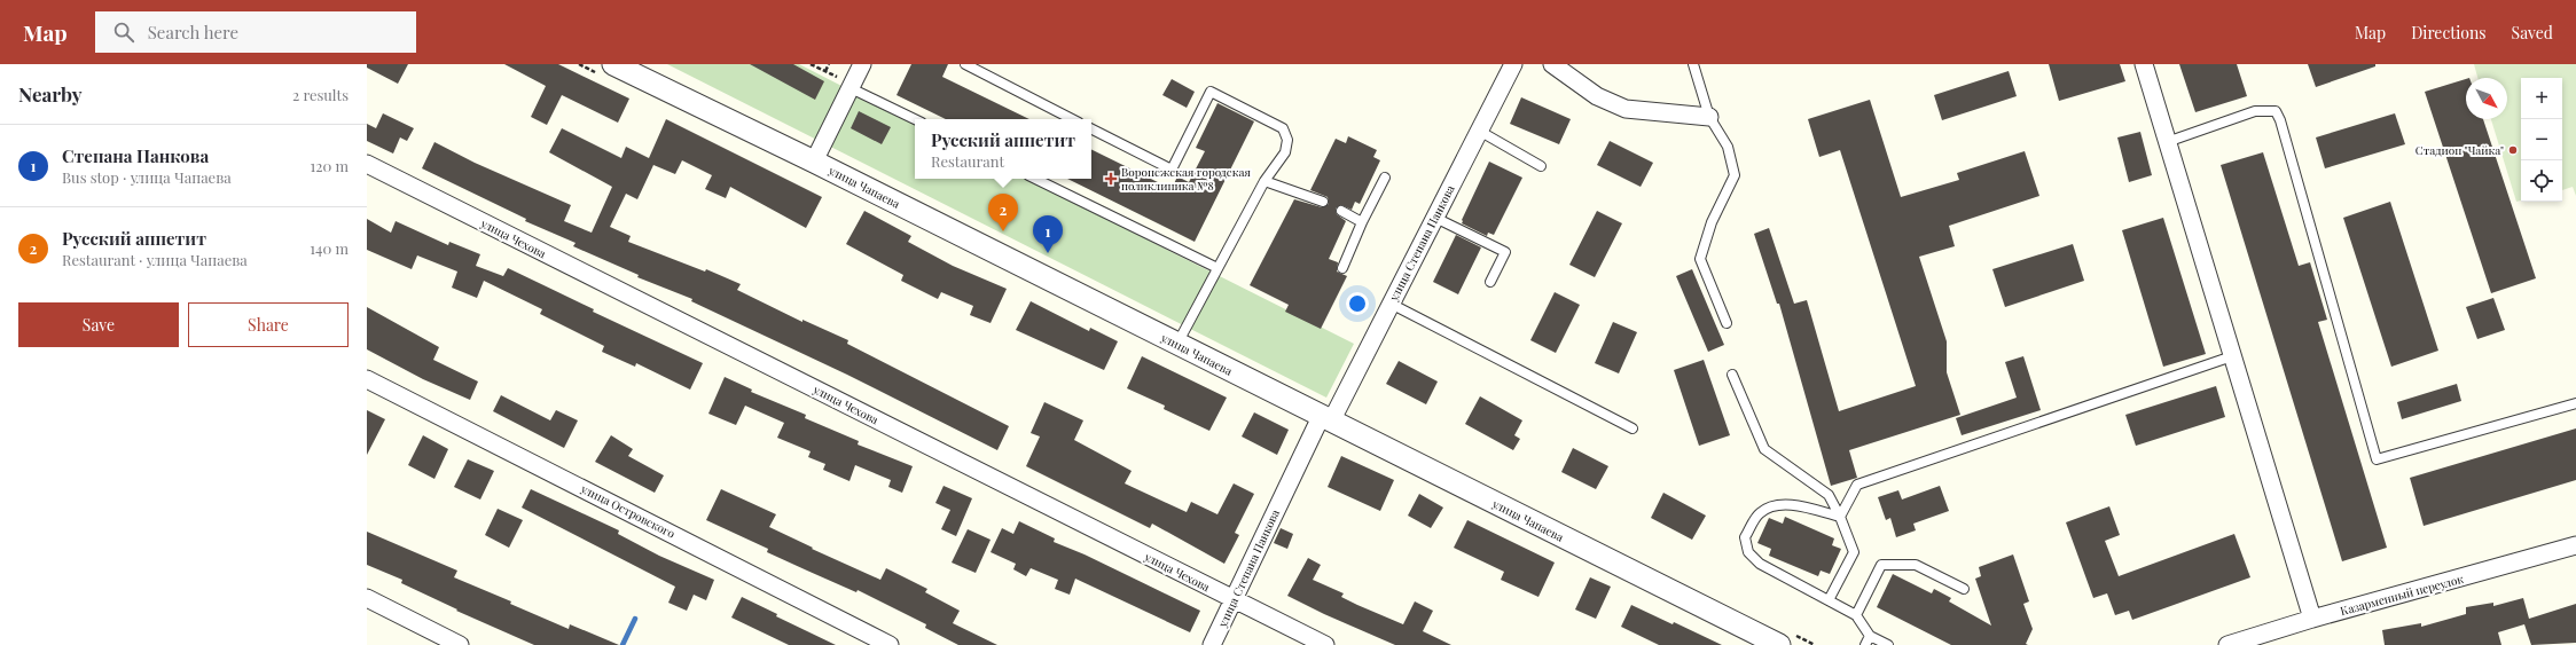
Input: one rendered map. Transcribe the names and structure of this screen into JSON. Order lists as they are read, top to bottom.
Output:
{
  "streets": {
    "street": [
      "улица Чапаева",
      "улица Чехова",
      "улица Степана Панкова",
      "улица Островского",
      "Казарменный переулок"
    ]
  },
  "crossings": [
    ["улица Чапаева", "улица Степана Панкова"],
    ["улица Чехова", "улица Степана Панкова"]
  ],
  "places": {
    "other": ["Стадион \"Чайка\""],
    "health": ["Воронежская городская поликлиника №8"]
  },
  "north": "bottom right",
  "page": {
    "header": "Map",
    "search": "Search here",
    "nav": ["Map", "Directions", "Saved"],
    "heading": ["Nearby", "2 results"],
    "map_buttons": ["+", "−"],
    "popup": ["Русский аппетит", "Restaurant"],
    "list": [
      {
        "mark": "1",
        "name": "Степана Панкова",
        "note": "Bus stop · улица Чапаева",
        "value": "120 m"
      },
      {
        "mark": "2",
        "name": "Русский аппетит",
        "note": "Restaurant · улица Чапаева",
        "value": "140 m"
      }
    ],
    "pins": ["2", "1"],
    "buttons": ["Save", "Share"]
  }
}
